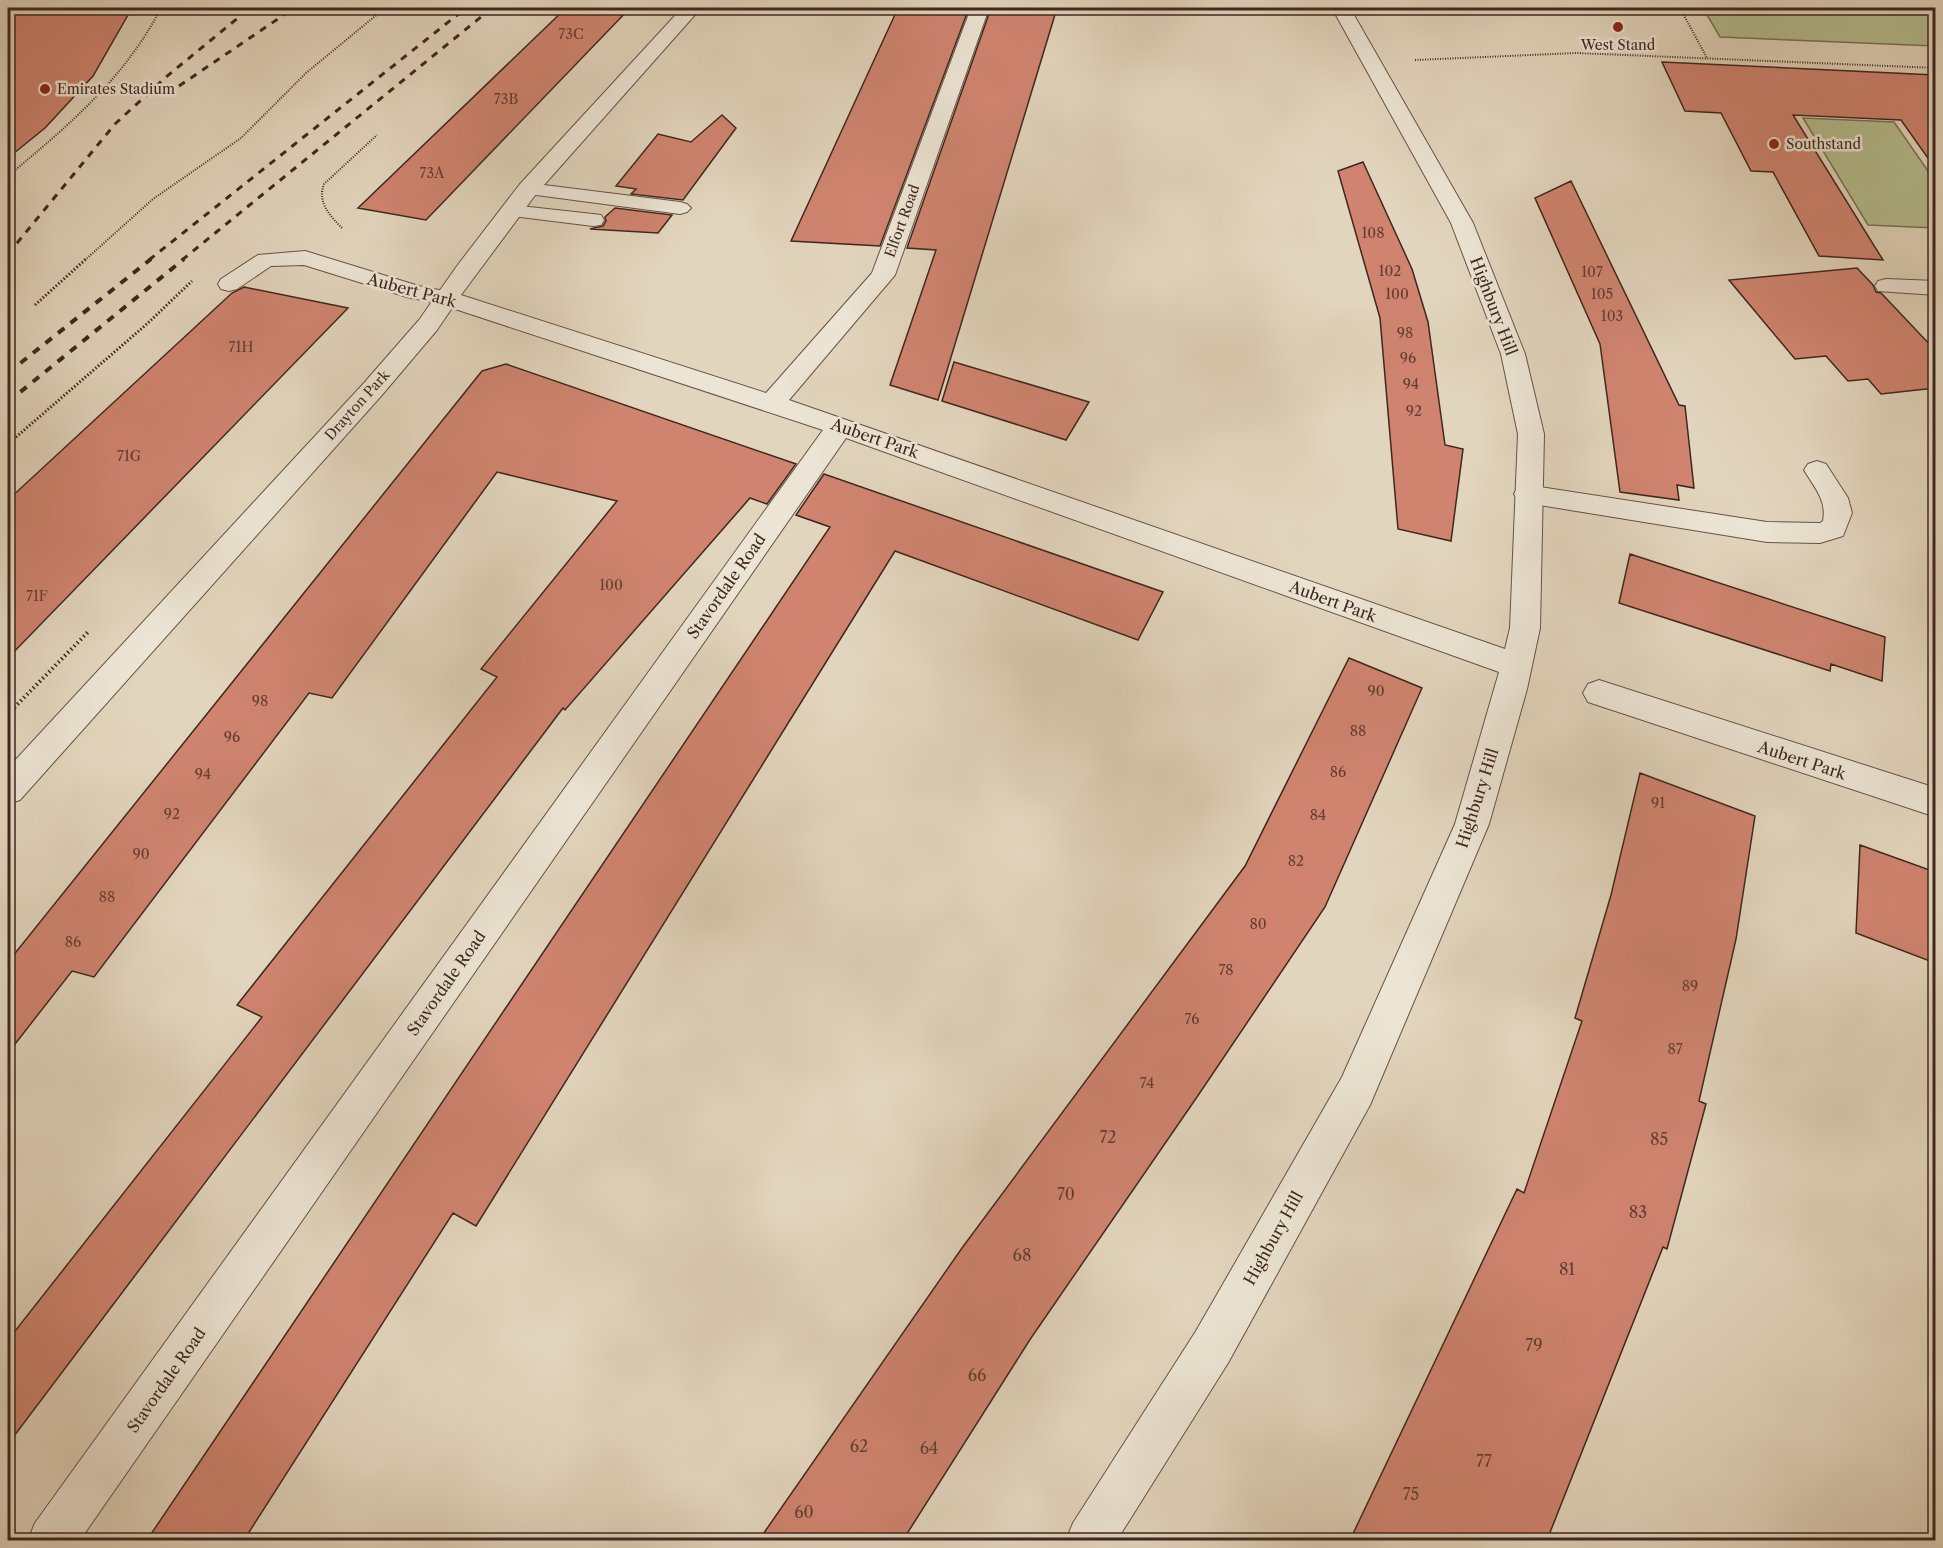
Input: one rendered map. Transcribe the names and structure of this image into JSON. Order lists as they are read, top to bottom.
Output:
{
  "streets": {
    "street": [
      "Elfort Road",
      "Aubert Park",
      "Highbury Hill",
      "Drayton Park",
      "Stavordale Road"
    ]
  },
  "crossings": [
    ["Elfort Road", "Aubert Park"],
    ["Aubert Park", "Highbury Hill"],
    ["Aubert Park", "Drayton Park"],
    ["Aubert Park", "Stavordale Road"]
  ],
  "places": ["West Stand", "Emirates Stadium", "Southstand"],
  "house_numbers": [
    "73C",
    "73B",
    "73A",
    "108",
    "102",
    "107",
    "100",
    "105",
    "103",
    "98",
    "71H",
    "96",
    "94",
    "92",
    "71G",
    "100",
    "71F",
    "90",
    "98",
    "88",
    "96",
    "86",
    "94",
    "91",
    "92",
    "84",
    "90",
    "82",
    "88",
    "80",
    "86",
    "78",
    "89",
    "76",
    "87",
    "74",
    "72",
    "85",
    "70",
    "83",
    "68",
    "81",
    "79",
    "66",
    "62",
    "64",
    "77",
    "75",
    "60"
  ]
}
